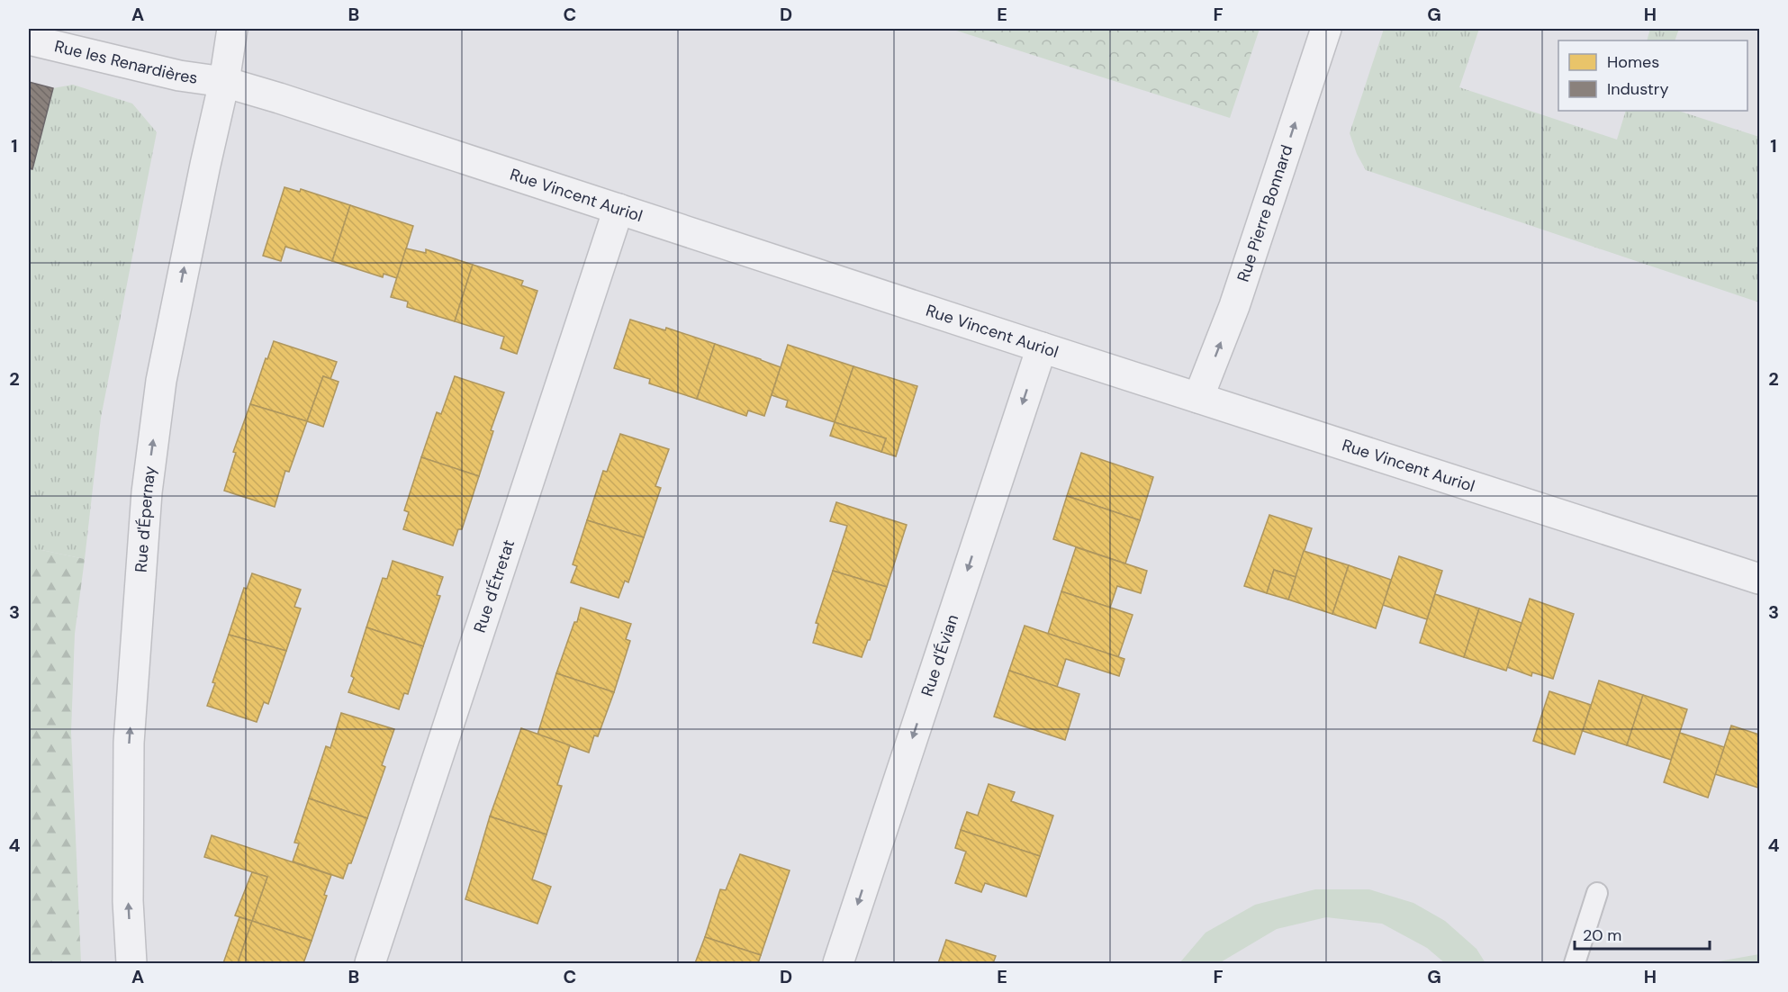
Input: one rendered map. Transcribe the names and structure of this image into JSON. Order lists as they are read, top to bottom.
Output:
{
  "streets": {
    "street": [
      "Rue les Renardières",
      "Rue Vincent Auriol",
      "Rue Pierre Bonnard",
      "Rue d'Épernay",
      "Rue d'Étretat",
      "Rue d'Évian"
    ]
  },
  "crossings": [
    ["Rue les Renardières", "Rue Vincent Auriol"],
    ["Rue les Renardières", "Rue d'Épernay"],
    ["Rue Vincent Auriol", "Rue Pierre Bonnard"],
    ["Rue Vincent Auriol", "Rue d'Épernay"],
    ["Rue Vincent Auriol", "Rue d'Étretat"],
    ["Rue Vincent Auriol", "Rue d'Évian"]
  ],
  "one_way": ["Rue Pierre Bonnard", "Rue d'Épernay", "Rue d'Évian"],
  "legend": ["Homes", "Industry"],
  "scale_bar": "20 m",
  "grid": {
    "columns": [
      "A",
      "B",
      "C",
      "D",
      "E",
      "F",
      "G",
      "H"
    ],
    "rows": [
      "1",
      "2",
      "3",
      "4"
    ]
  }
}
